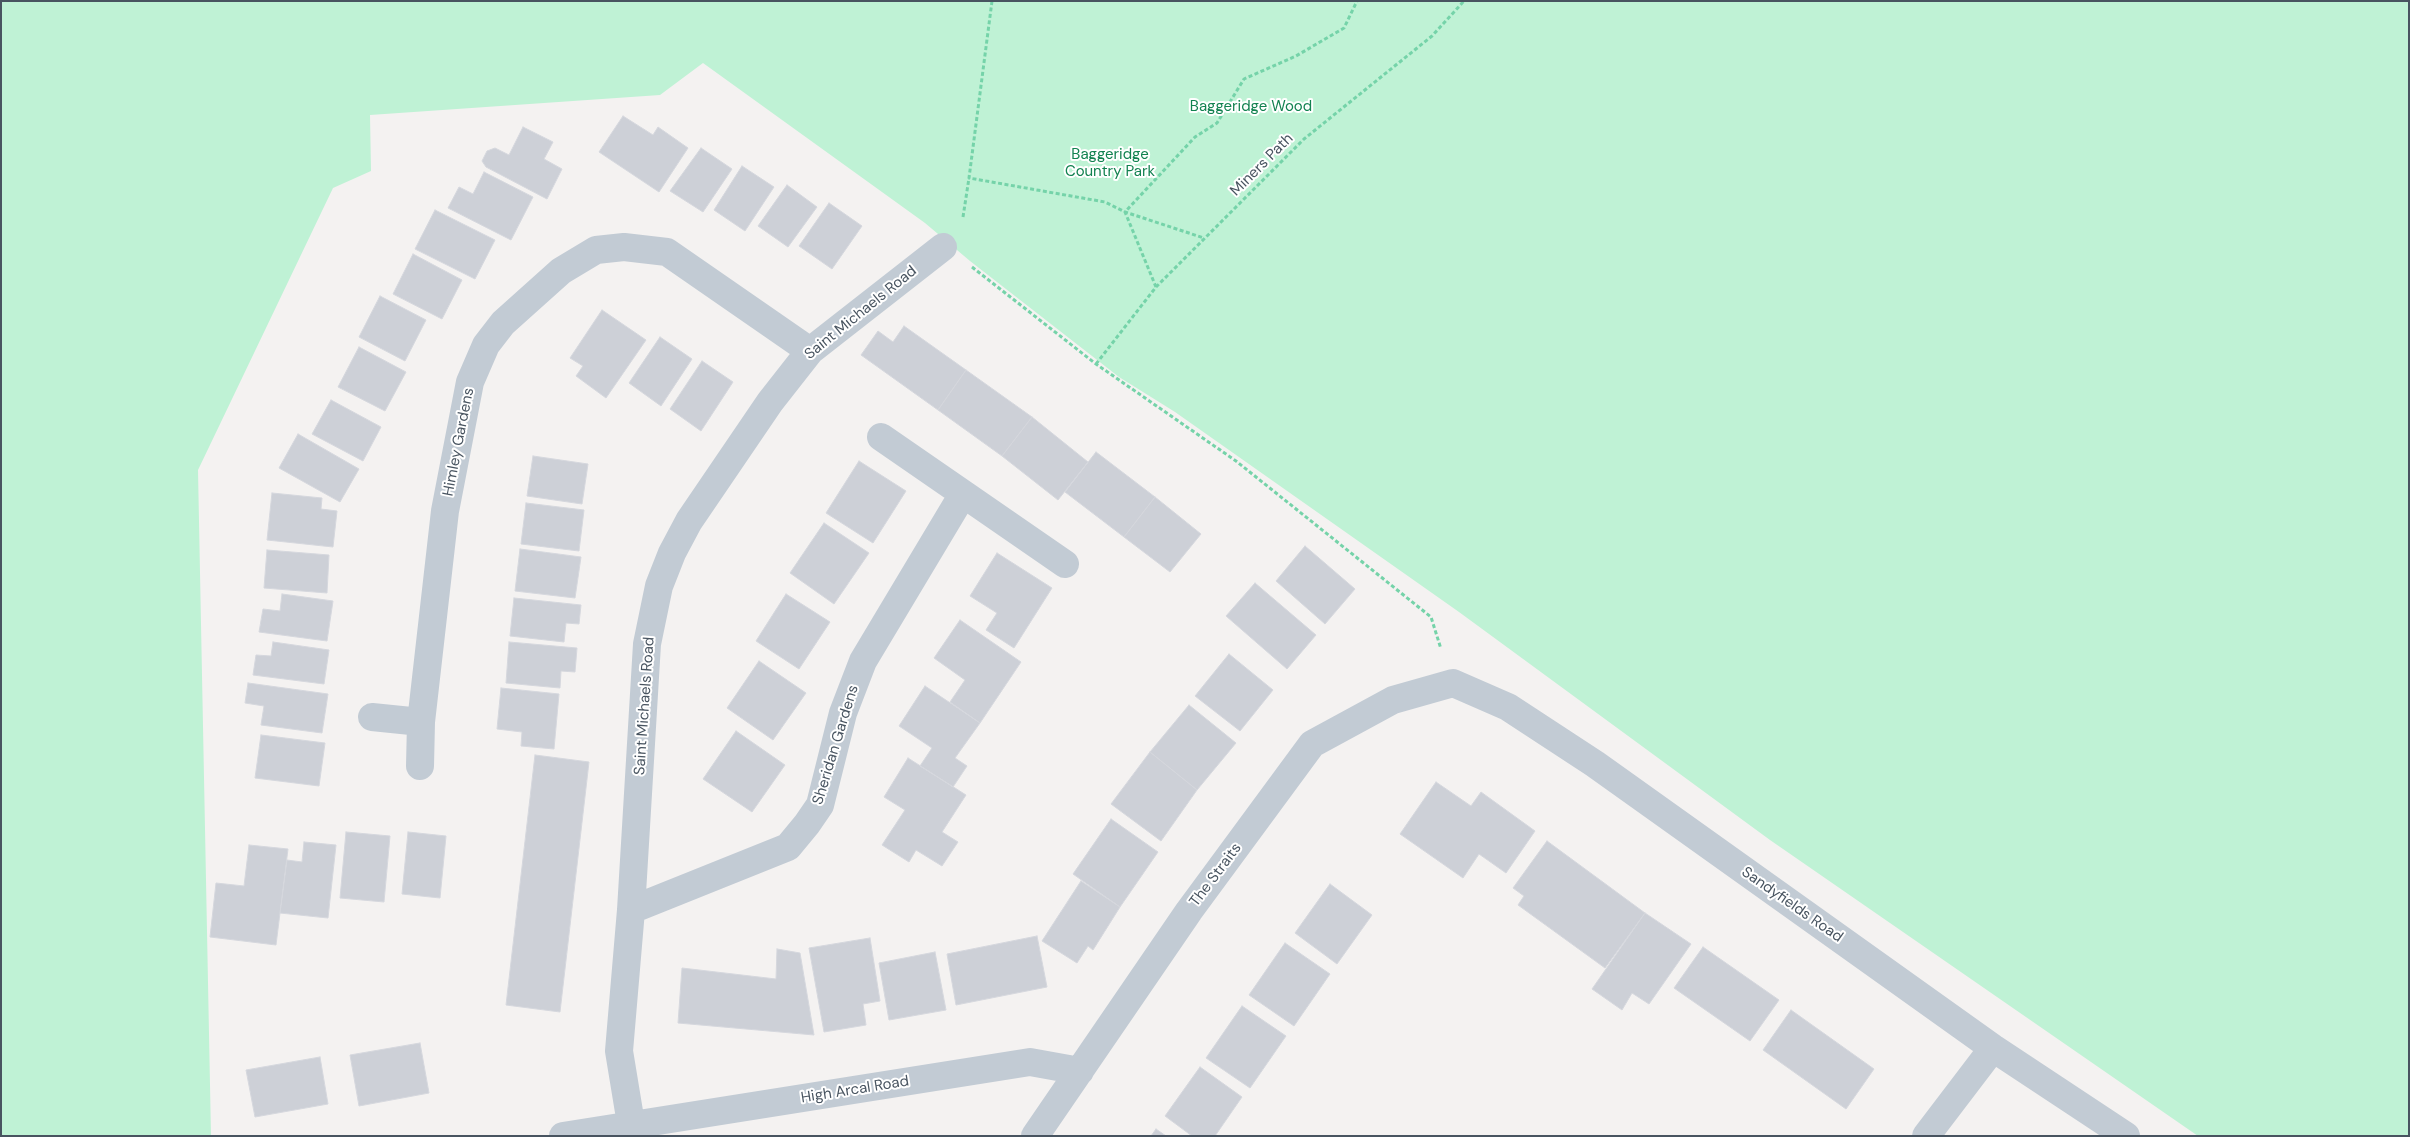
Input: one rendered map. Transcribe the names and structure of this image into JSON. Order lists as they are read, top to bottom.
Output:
{
  "streets": {
    "street": [
      "Saint Michaels Road",
      "Himley Gardens",
      "Sheridan Gardens",
      "The Straits",
      "Sandyfields Road",
      "High Arcal Road"
    ],
    "path": ["Miners Path"]
  },
  "crossings": [
    ["Saint Michaels Road", "Himley Gardens"],
    ["Saint Michaels Road", "Sheridan Gardens"],
    ["Saint Michaels Road", "High Arcal Road"],
    ["The Straits", "Sandyfields Road"],
    ["The Straits", "High Arcal Road"]
  ],
  "parks": ["Baggeridge Wood", "Baggeridge Country Park"]
}
